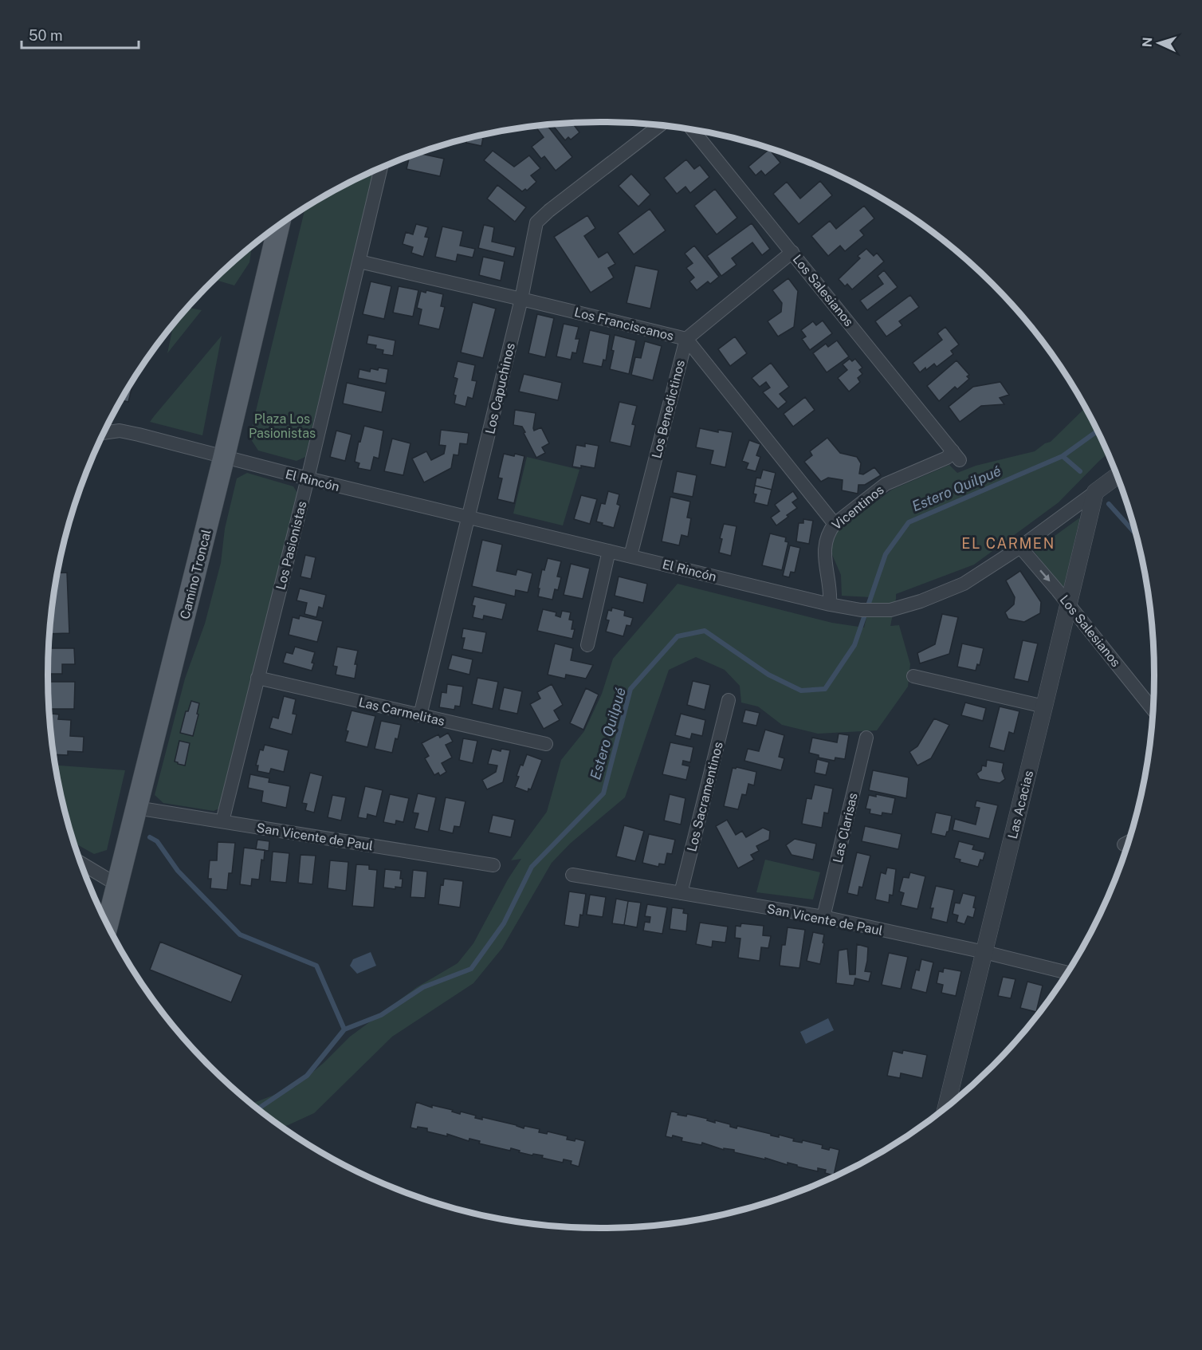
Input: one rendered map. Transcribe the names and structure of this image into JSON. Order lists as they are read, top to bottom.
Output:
{
  "streets": {
    "main road": ["Camino Troncal"],
    "street": [
      "Los Salesianos",
      "Los Franciscanos",
      "Los Capuchinos",
      "Los Benedictinos",
      "El Rincón",
      "Vicentinos",
      "Los Pasionistas",
      "Las Carmelitas",
      "Los Sacramentinos",
      "Las Acacias",
      "Las Clarisas",
      "San Vicente de Paul"
    ]
  },
  "crossings": [
    ["Los Salesianos", "El Rincón"],
    ["Los Salesianos", "Vicentinos"],
    ["Los Salesianos", "Las Acacias"],
    ["Los Franciscanos", "Los Capuchinos"],
    ["Los Franciscanos", "Los Benedictinos"],
    ["Los Franciscanos", "Vicentinos"],
    ["Los Franciscanos", "Los Pasionistas"],
    ["Los Capuchinos", "El Rincón"],
    ["Los Capuchinos", "Las Carmelitas"],
    ["Los Benedictinos", "El Rincón"],
    ["El Rincón", "Vicentinos"],
    ["El Rincón", "Los Pasionistas"],
    ["El Rincón", "Camino Troncal"],
    ["El Rincón", "Las Acacias"],
    ["Los Pasionistas", "Las Carmelitas"],
    ["Los Pasionistas", "San Vicente de Paul"],
    ["Camino Troncal", "San Vicente de Paul"],
    ["Los Sacramentinos", "San Vicente de Paul"],
    ["Las Acacias", "San Vicente de Paul"],
    ["Las Clarisas", "San Vicente de Paul"]
  ],
  "districts": ["EL CARMEN"],
  "water": ["Estero Quilpué"],
  "parks": ["Plaza Los Pasionistas"],
  "scale_bar": "50 m",
  "north": "left"
}
